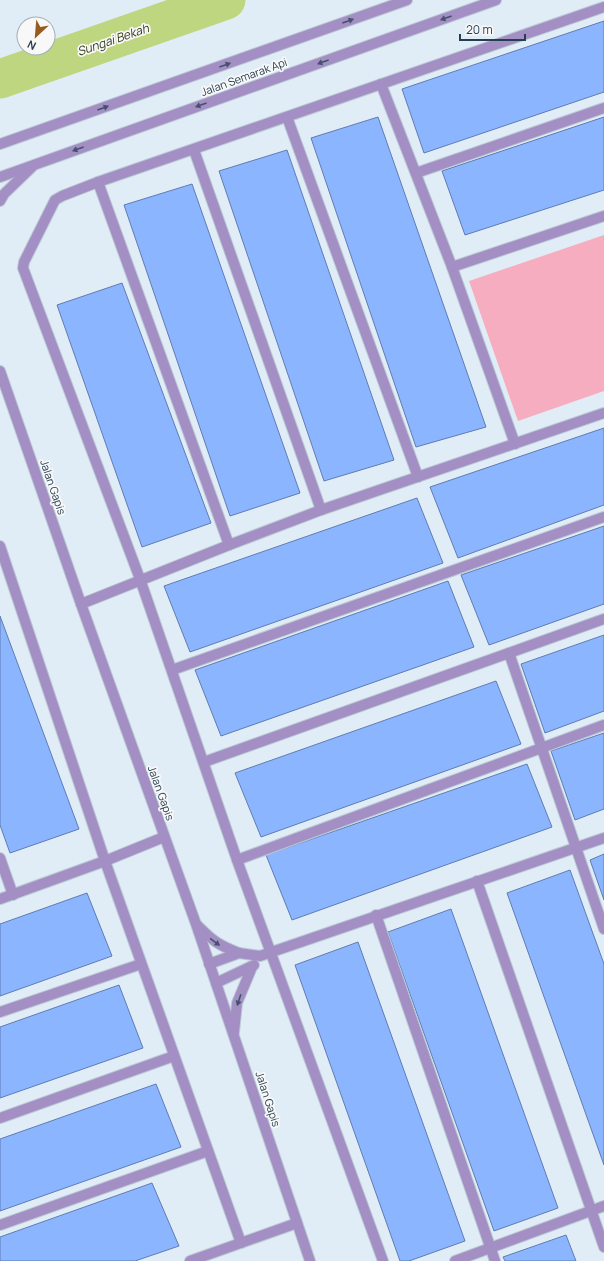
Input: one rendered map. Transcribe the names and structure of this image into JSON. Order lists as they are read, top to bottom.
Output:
{
  "streets": {
    "street": ["Jalan Semarak Api", "Jalan Gapis"]
  },
  "water": ["Sungai Bekah"],
  "scale_bar": "20 m",
  "north": "bottom left"
}
